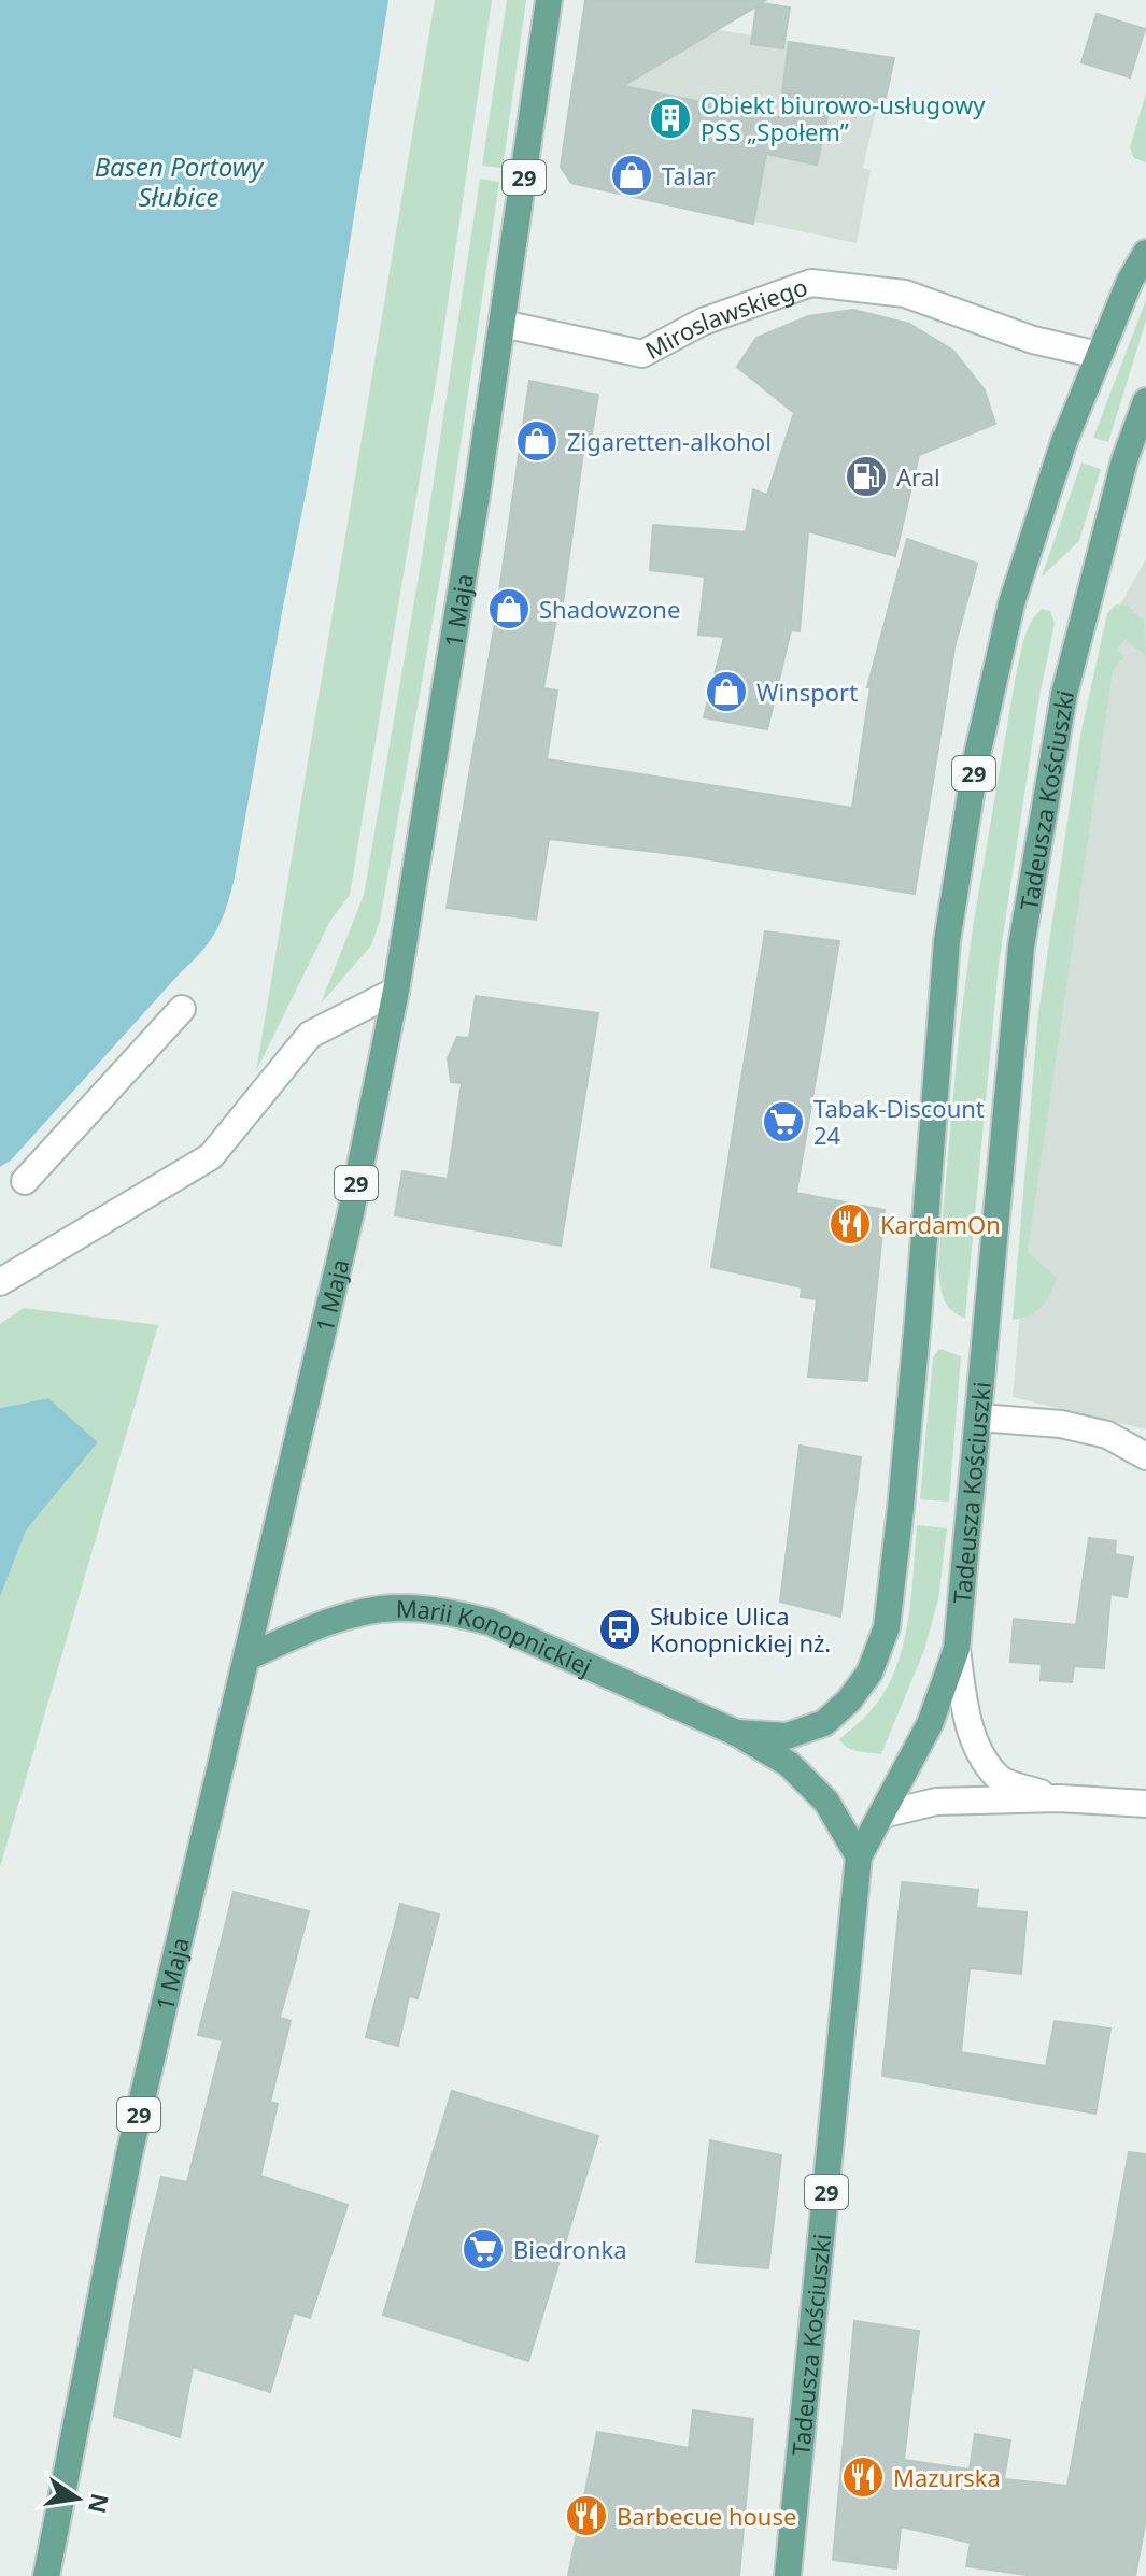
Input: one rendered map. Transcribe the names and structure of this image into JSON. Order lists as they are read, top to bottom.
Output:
{
  "streets": {
    "main road": [
      "29",
      "1 Maja",
      "Tadeusza Kościuszki",
      "Marii Konopnickiej"
    ],
    "street": ["Miroslawskiego"]
  },
  "crossings": [
    ["29", "Miroslawskiego"],
    ["29", "Marii Konopnickiej"],
    ["Miroslawskiego", "1 Maja"],
    ["1 Maja", "Marii Konopnickiej"]
  ],
  "water": ["Basen Portowy Słubice"],
  "places": {
    "building": ["Obiekt biurowo-usługowy PSS „Społem”"],
    "shop": [
      "Talar",
      "Zigaretten-alkohol",
      "Shadowzone",
      "Winsport"
    ],
    "fuel station": ["Aral"],
    "supermarket": ["Tabak-Discount 24", "Biedronka"],
    "restaurant": ["KardamOn", "Mazurska", "Barbecue house"],
    "bus stop": ["Słubice Ulica Konopnickiej nż."]
  },
  "north": "right"
}
